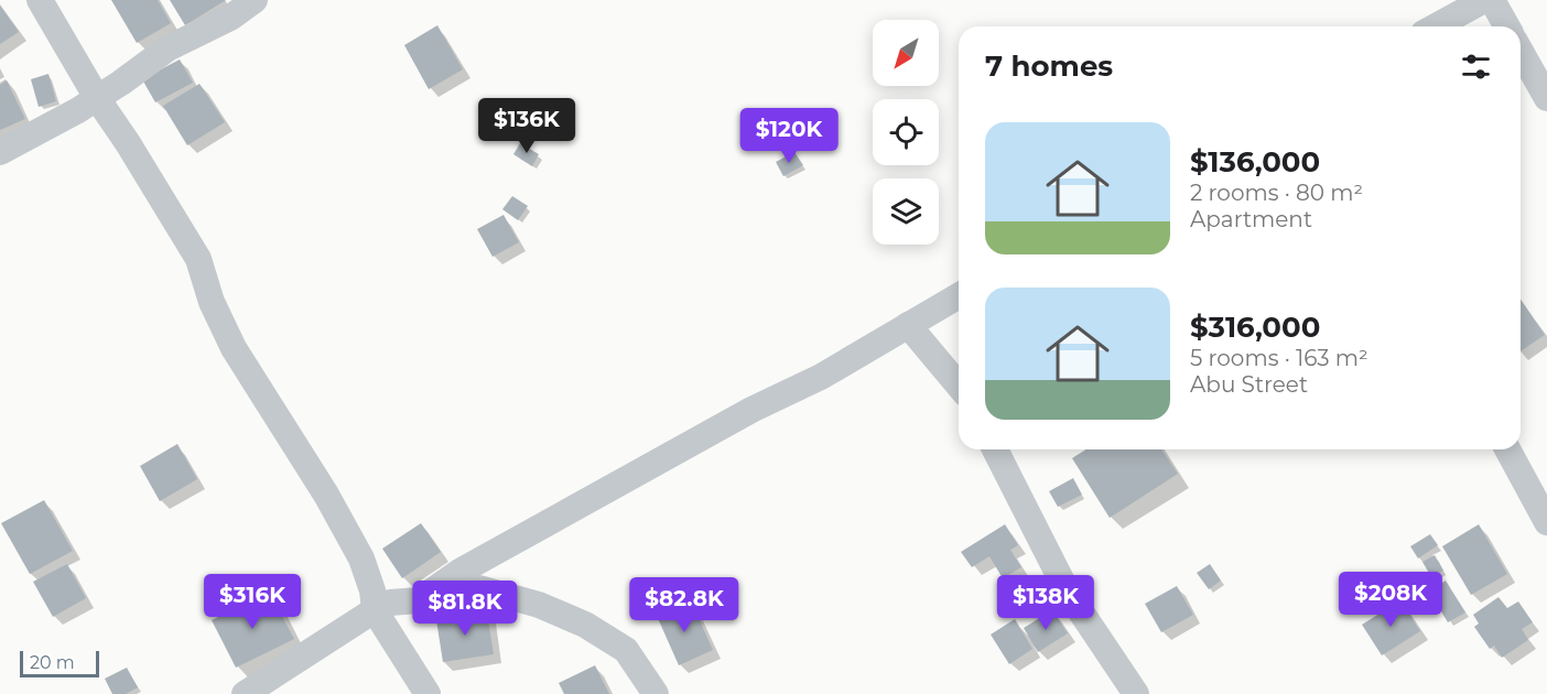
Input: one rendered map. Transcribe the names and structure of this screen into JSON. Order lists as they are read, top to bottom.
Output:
{
  "scale_bar": "20 m",
  "north": "bottom left",
  "page": {
    "heading": "7 homes",
    "price": [
      "$136K",
      "$120K",
      "$208K",
      "$316K",
      "$138K",
      "$82.8K",
      "$81.8K"
    ],
    "list": [
      {
        "name": "$136,000",
        "note": "2 rooms · 80 m² · Apartment"
      },
      {
        "name": "$316,000",
        "note": "5 rooms · 163 m² · Abu Street"
      }
    ],
    "scale": "20 m"
  }
}
